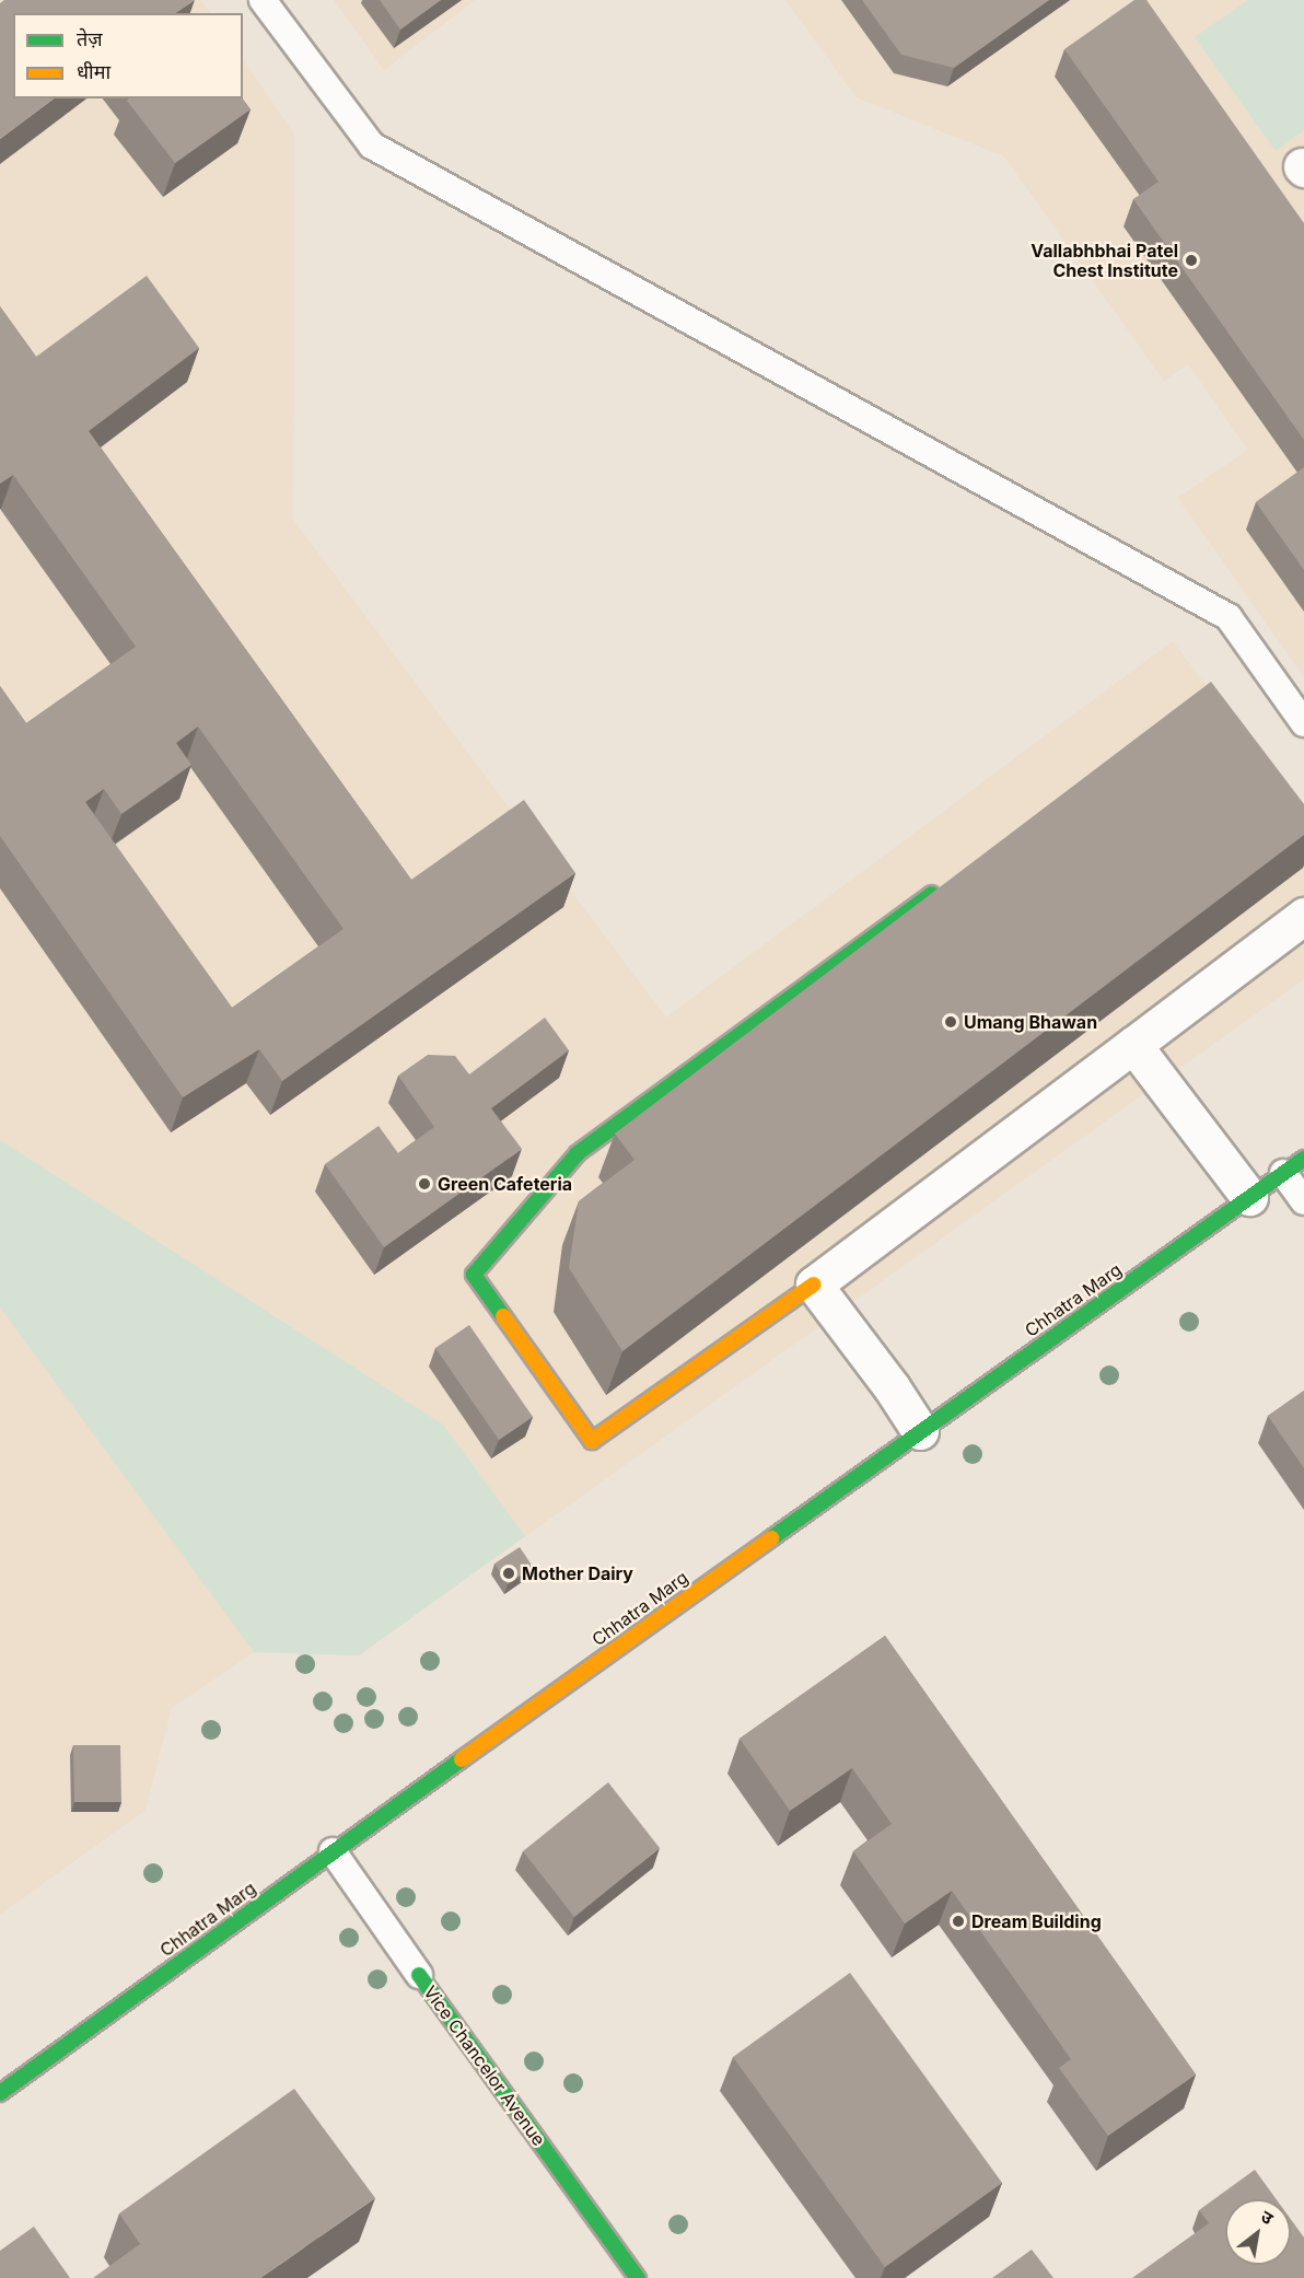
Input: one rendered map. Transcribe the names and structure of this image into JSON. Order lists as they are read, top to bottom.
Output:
{
  "streets": {
    "street": ["Chhatra Marg", "Vice Chancelor Avenue"]
  },
  "crossings": [
    ["Chhatra Marg", "Vice Chancelor Avenue"]
  ],
  "places": [
    "Vallabhbhai Patel Chest Institute",
    "Umang Bhawan",
    "Green Cafeteria",
    "Mother Dairy",
    "Dream Building"
  ],
  "legend": ["तेज़", "धीमा"],
  "north": "top right"
}
